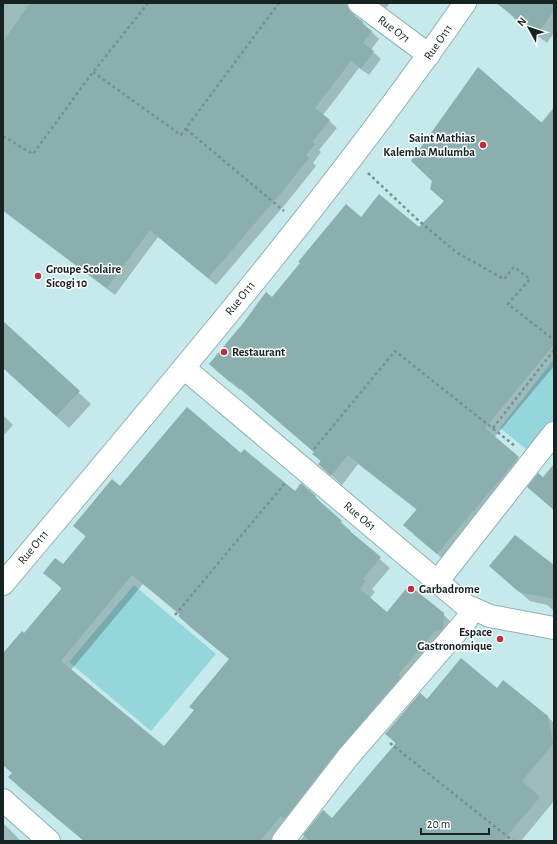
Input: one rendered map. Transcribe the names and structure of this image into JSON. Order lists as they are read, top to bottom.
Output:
{
  "streets": {
    "street": ["Rue O71", "Rue O111", "Rue O61"]
  },
  "crossings": [
    ["Rue O71", "Rue O111"],
    ["Rue O111", "Rue O61"]
  ],
  "places": [
    "Saint Mathias Kalemba Mulumba",
    "Groupe Scolaire Sicogi 10",
    "Restaurant",
    "Garbadrome",
    "Espace Gastronomique"
  ],
  "scale_bar": "20 m",
  "north": "top left"
}
